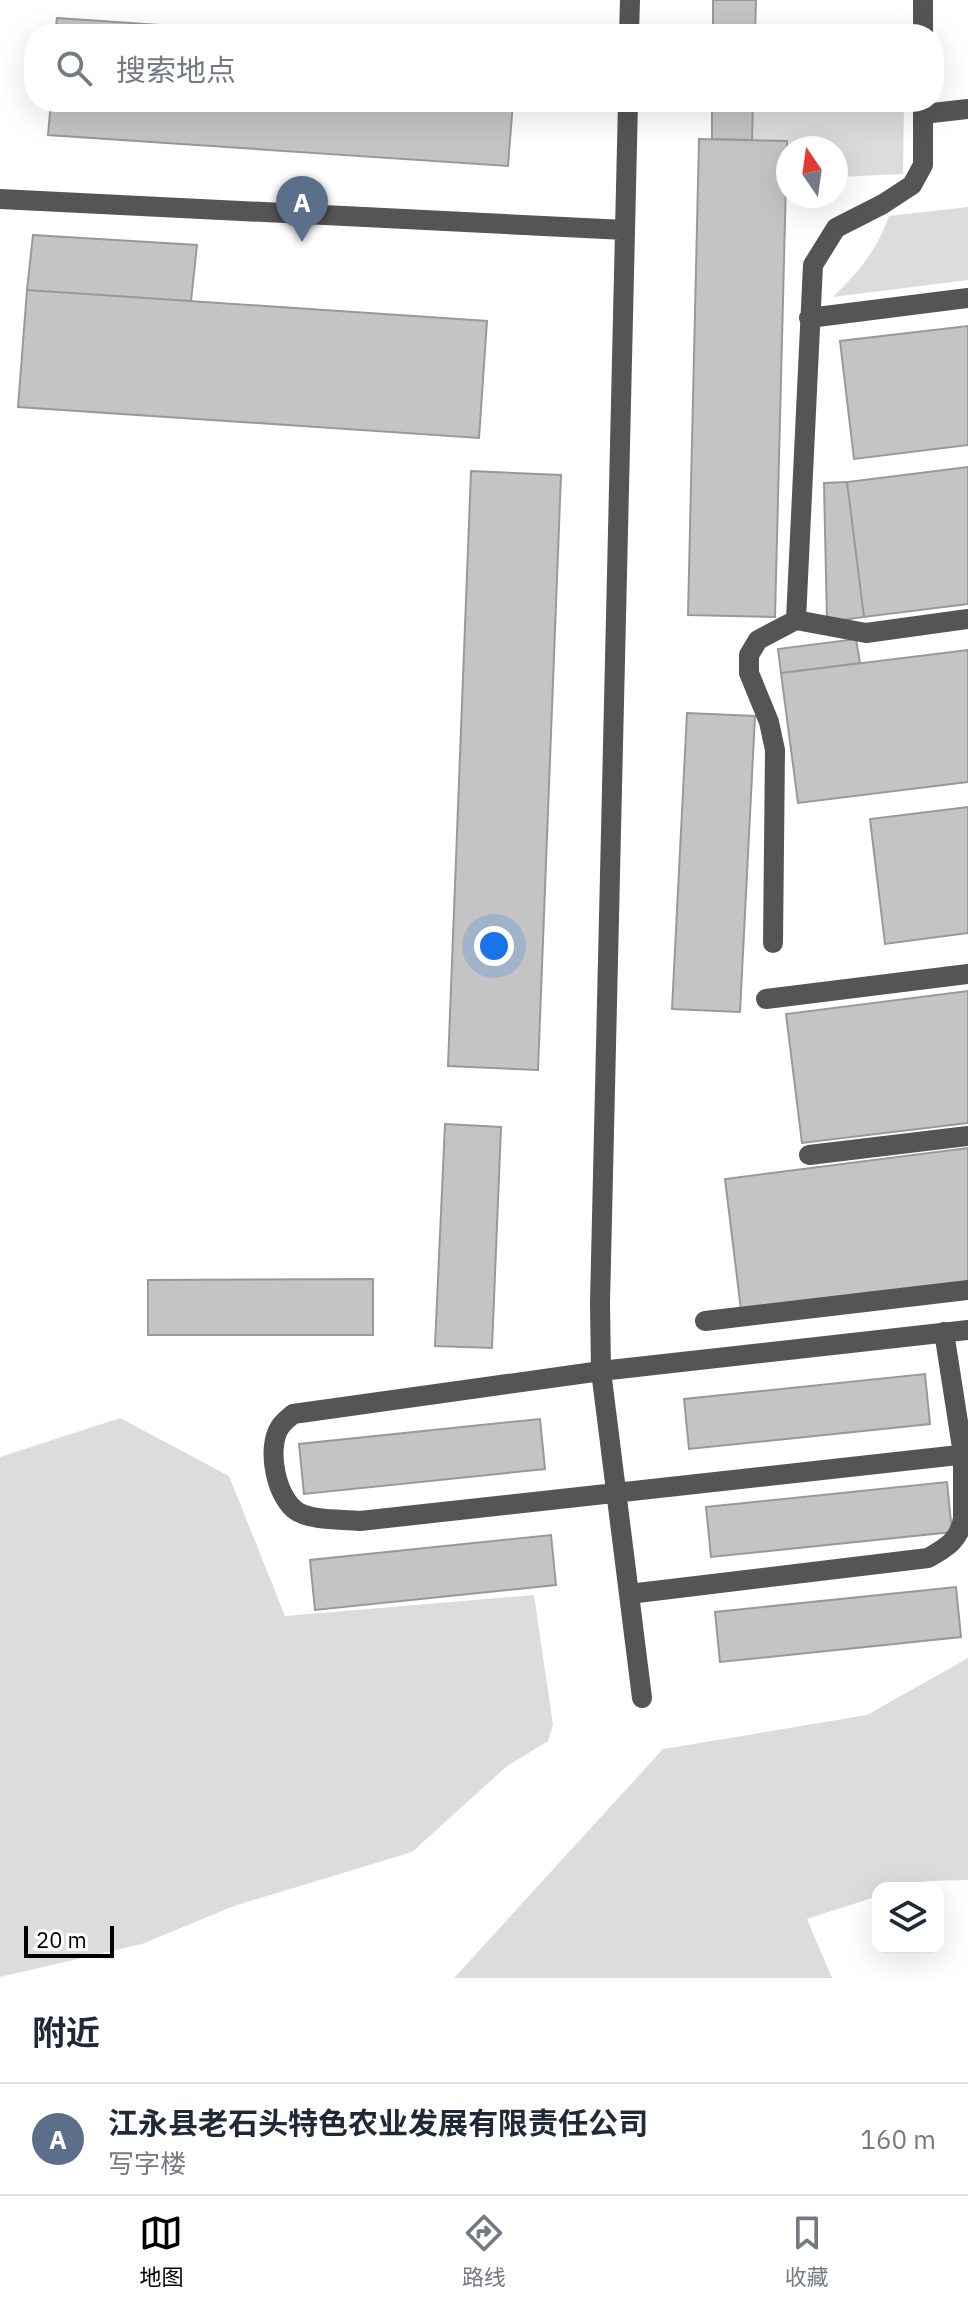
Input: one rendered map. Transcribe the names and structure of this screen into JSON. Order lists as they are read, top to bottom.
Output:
{
  "scale_bar": "20 m",
  "north": "top",
  "page": {
    "search": "搜索地点",
    "pins": "A",
    "scale": "20 m",
    "heading": "附近",
    "list": [
      {
        "mark": "A",
        "name": "江永县老石头特色农业发展有限责任公司",
        "note": "写字楼",
        "value": "160 m"
      }
    ],
    "nav": ["地图", "路线", "收藏"]
  }
}
